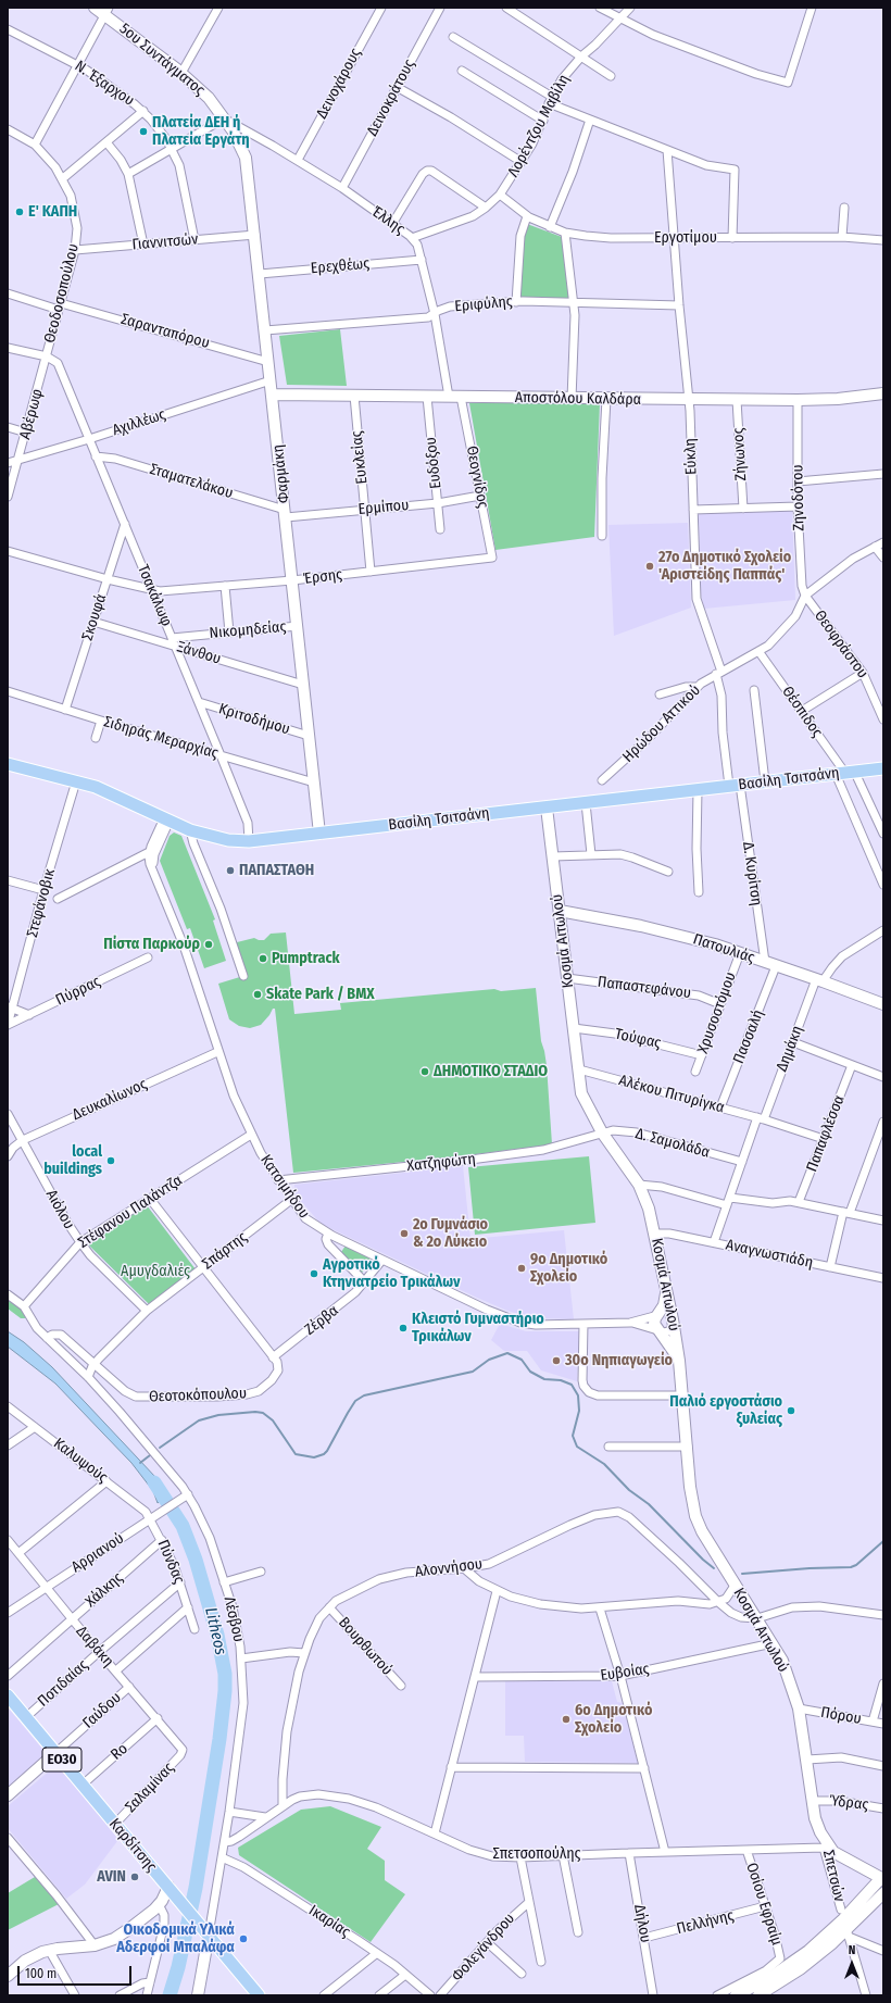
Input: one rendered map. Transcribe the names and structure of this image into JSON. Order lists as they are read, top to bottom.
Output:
{
  "streets": {
    "main road": ["Βασίλη Τσιτσάνη", "ΕΟ30", "Καρδίτσης"],
    "street": [
      "5ου Συντάγματος",
      "Ν. Έξαρχου",
      "Δεινοχάρους",
      "Δεινοκράτους",
      "Λορέντζου Μαβίλη",
      "Έλλης",
      "Εργοτίμου",
      "Γιαννιτσών",
      "Ερεχθέως",
      "Θεοδοσοπούλου",
      "Εριφύλης",
      "Σαρανταπόρου",
      "Αποστόλου Καλδάρα",
      "Αβέρωφ",
      "Αχιλλέως",
      "Ζήνωνος",
      "Εύκλη",
      "Ευκλείας",
      "Ευδόξου",
      "Φαρμάκη",
      "Θεογνίδος",
      "Σταματελάκου",
      "Ζηνοδότου",
      "Ερμίπου",
      "Έρσης",
      "Τσακάλωφ",
      "Σκουφά",
      "Νικομηδείας",
      "Θεοφράστου",
      "Ξάνθου",
      "Θέσπιδος",
      "Κριτοδήμου",
      "Ηρώδου Αττικού",
      "Σιδηράς Μεραρχίας",
      "Δ. Κυρίτση",
      "Στεφάνοβικ",
      "Κοσμά Αιτωλού",
      "Πατουλιάς",
      "Παπαστεφάνου",
      "Πύρρας",
      "Χρυσοστόμου",
      "Πασσαλή",
      "Τούφας",
      "Δημάκη",
      "Αλέκου Πιτυρίγκα",
      "Δευκαλίωνος",
      "Παπαφλέσσα",
      "Δ. Σαμολάδα",
      "Χατζηφώτη",
      "Κατσιμήδου",
      "Αιόλου",
      "Στέφανου Παλάντζα",
      "Σπάρτης",
      "Αναγνωστιάδη",
      "Ζέρβα",
      "Θεοτοκόπουλου",
      "Καλυψούς",
      "Αρριανού",
      "Πύνδας",
      "Αλοννήσου",
      "Χάλκης",
      "Λέσβου",
      "Δαβάκη",
      "Βουρθωτού",
      "Ευβοίας",
      "Ποτιδαίας",
      "Γαύδου",
      "Πόρου",
      "Ro",
      "Σαλαμίνας",
      "Ύδρας",
      "Σπετσοπούλης",
      "Σπετσών",
      "Οσίου Εφραίμ",
      "Ικαρίας",
      "Πελλήνης",
      "Δήλου",
      "Φολεγάνδρου"
    ]
  },
  "crossings": [
    ["5ου Συντάγματος", "Έλλης"],
    ["5ου Συντάγματος", "Φαρμάκη"],
    ["Ν. Έξαρχου", "Γιαννιτσών"],
    ["Δεινοχάρους", "Έλλης"],
    ["Δεινοκράτους", "Έλλης"],
    ["Λορέντζου Μαβίλη", "Έλλης"],
    ["Λορέντζου Μαβίλη", "Εργοτίμου"],
    ["Έλλης", "Ερεχθέως"],
    ["Έλλης", "Εριφύλης"],
    ["Έλλης", "Αποστόλου Καλδάρα"],
    ["Έλλης", "Φαρμάκη"],
    ["Εργοτίμου", "Εύκλη"],
    ["Γιαννιτσών", "Θεοδοσοπούλου"],
    ["Γιαννιτσών", "Φαρμάκη"],
    ["Ερεχθέως", "Φαρμάκη"],
    ["Θεοδοσοπούλου", "Σαρανταπόρου"],
    ["Θεοδοσοπούλου", "Αβέρωφ"],
    ["Θεοδοσοπούλου", "Τσακάλωφ"],
    ["Εριφύλης", "Εύκλη"],
    ["Εριφύλης", "Φαρμάκη"],
    ["Σαρανταπόρου", "Φαρμάκη"],
    ["Αποστόλου Καλδάρα", "Ζήνωνος"],
    ["Αποστόλου Καλδάρα", "Εύκλη"],
    ["Αποστόλου Καλδάρα", "Ευκλείας"],
    ["Αποστόλου Καλδάρα", "Ευδόξου"],
    ["Αποστόλου Καλδάρα", "Φαρμάκη"],
    ["Αποστόλου Καλδάρα", "Θεογνίδος"],
    ["Αποστόλου Καλδάρα", "Ζηνοδότου"],
    ["Αβέρωφ", "Αχιλλέως"],
    ["Αβέρωφ", "Τσακάλωφ"],
    ["Αχιλλέως", "Φαρμάκη"],
    ["Αχιλλέως", "Τσακάλωφ"],
    ["Εύκλη", "Ηρώδου Αττικού"],
    ["Εύκλη", "Βασίλη Τσιτσάνη"],
    ["Εύκλη", "Δ. Κυρίτση"],
    ["Ευκλείας", "Ερμίπου"],
    ["Ευκλείας", "Έρσης"],
    ["Ευδόξου", "Ερμίπου"],
    ["Φαρμάκη", "Σταματελάκου"],
    ["Φαρμάκη", "Ερμίπου"],
    ["Φαρμάκη", "Έρσης"],
    ["Φαρμάκη", "Νικομηδείας"],
    ["Φαρμάκη", "Ξάνθου"],
    ["Φαρμάκη", "Κριτοδήμου"],
    ["Φαρμάκη", "Σιδηράς Μεραρχίας"],
    ["Φαρμάκη", "Βασίλη Τσιτσάνη"],
    ["Θεογνίδος", "Ερμίπου"],
    ["Θεογνίδος", "Έρσης"],
    ["Σταματελάκου", "Ερμίπου"],
    ["Σταματελάκου", "Τσακάλωφ"],
    ["Ζηνοδότου", "Θεοφράστου"],
    ["Ζηνοδότου", "Ηρώδου Αττικού"],
    ["Έρσης", "Τσακάλωφ"],
    ["Έρσης", "Σκουφά"],
    ["Τσακάλωφ", "Σκουφά"],
    ["Τσακάλωφ", "Νικομηδείας"],
    ["Τσακάλωφ", "Ξάνθου"],
    ["Τσακάλωφ", "Κριτοδήμου"],
    ["Τσακάλωφ", "Σιδηράς Μεραρχίας"],
    ["Τσακάλωφ", "Βασίλη Τσιτσάνη"],
    ["Σκουφά", "Ξάνθου"],
    ["Σκουφά", "Σιδηράς Μεραρχίας"],
    ["Θεοφράστου", "Ηρώδου Αττικού"],
    ["Θέσπιδος", "Ηρώδου Αττικού"],
    ["Θέσπιδος", "Βασίλη Τσιτσάνη"],
    ["Βασίλη Τσιτσάνη", "Δ. Κυρίτση"],
    ["Βασίλη Τσιτσάνη", "Στεφάνοβικ"],
    ["Βασίλη Τσιτσάνη", "Κοσμά Αιτωλού"],
    ["Δ. Κυρίτση", "Πατουλιάς"],
    ["Στεφάνοβικ", "Πύρρας"],
    ["Κοσμά Αιτωλού", "Πατουλιάς"],
    ["Κοσμά Αιτωλού", "Παπαστεφάνου"],
    ["Κοσμά Αιτωλού", "Τούφας"],
    ["Κοσμά Αιτωλού", "Αλέκου Πιτυρίγκα"],
    ["Κοσμά Αιτωλού", "Δ. Σαμολάδα"],
    ["Κοσμά Αιτωλού", "Χατζηφώτη"],
    ["Κοσμά Αιτωλού", "Αναγνωστιάδη"],
    ["Κοσμά Αιτωλού", "Αλοννήσου"],
    ["Κοσμά Αιτωλού", "Ευβοίας"],
    ["Κοσμά Αιτωλού", "Πόρου"],
    ["Κοσμά Αιτωλού", "Ύδρας"],
    ["Κοσμά Αιτωλού", "Σπετσοπούλης"],
    ["Κοσμά Αιτωλού", "Σπετσών"],
    ["Πατουλιάς", "Χρυσοστόμου"],
    ["Πατουλιάς", "Πασσαλή"],
    ["Πατουλιάς", "Δημάκη"],
    ["Παπαστεφάνου", "Χρυσοστόμου"],
    ["Χρυσοστόμου", "Τούφας"],
    ["Πασσαλή", "Αλέκου Πιτυρίγκα"],
    ["Δημάκη", "Αλέκου Πιτυρίγκα"],
    ["Δημάκη", "Δ. Σαμολάδα"],
    ["Δημάκη", "Αναγνωστιάδη"],
    ["Αλέκου Πιτυρίγκα", "Παπαφλέσσα"],
    ["Δευκαλίωνος", "Κατσιμήδου"],
    ["Δευκαλίωνος", "Αιόλου"],
    ["Δ. Σαμολάδα", "Χατζηφώτη"],
    ["Χατζηφώτη", "Κατσιμήδου"],
    ["Κατσιμήδου", "Στέφανου Παλάντζα"],
    ["Κατσιμήδου", "Σπάρτης"],
    ["Κατσιμήδου", "Ζέρβα"],
    ["Αιόλου", "Στέφανου Παλάντζα"],
    ["Αιόλου", "Σπάρτης"],
    ["Στέφανου Παλάντζα", "Λέσβου"],
    ["Σπάρτης", "Θεοτοκόπουλου"],
    ["Σπάρτης", "Λέσβου"],
    ["Ζέρβα", "Θεοτοκόπουλου"],
    ["Θεοτοκόπουλου", "Λέσβου"],
    ["Καλυψούς", "Αρριανού"],
    ["Καλυψούς", "Πύνδας"],
    ["Αρριανού", "Πύνδας"],
    ["Αρριανού", "Λέσβου"],
    ["Αρριανού", "Δαβάκη"],
    ["Πύνδας", "Χάλκης"],
    ["Πύνδας", "Ποτιδαίας"],
    ["Αλοννήσου", "Βουρθωτού"],
    ["Αλοννήσου", "Σπετσοπούλης"],
    ["Χάλκης", "Δαβάκη"],
    ["Λέσβου", "Καρδίτσης"],
    ["Λέσβου", "Σπετσοπούλης"],
    ["Λέσβου", "Ικαρίας"],
    ["Δαβάκη", "Ποτιδαίας"],
    ["Δαβάκη", "Γαύδου"],
    ["Δαβάκη", "Ro"],
    ["Δαβάκη", "Σαλαμίνας"],
    ["Ποτιδαίας", "Καρδίτσης"],
    ["Γαύδου", "Καρδίτσης"],
    ["Ro", "Καρδίτσης"],
    ["Σαλαμίνας", "Καρδίτσης"],
    ["Σπετσοπούλης", "Σπετσών"],
    ["Σπετσοπούλης", "Οσίου Εφραίμ"],
    ["Σπετσοπούλης", "Δήλου"],
    ["Οσίου Εφραίμ", "Πελλήνης"],
    ["Πελλήνης", "Δήλου"]
  ],
  "water": ["Litheos"],
  "parks": ["Αμυγδαλιές"],
  "places": [
    "Πλατεία ΔΕΗ ή Πλατεία Εργάτη",
    "Ε' ΚΑΠΗ",
    "27ο Δημοτικό Σχολείο 'Αριστείδης Παππάς'",
    "ΠΑΠΑΣΤΑΘΗ",
    "Πίστα Παρκούρ",
    "Pumptrack",
    "Skate Park / BMX",
    "ΔΗΜΟΤΙΚΟ ΣΤΑΔΙΟ",
    "local buildings",
    "2ο Γυμνάσιο & 2ο Λύκειο",
    "9ο Δημοτικό Σχολείο",
    "Αγροτικό Κτηνιατρείο Τρικάλων",
    "Κλειστό Γυμναστήριο Τρικάλων",
    "30ο Νηπιαγωγείο",
    "Παλιό εργοστάσιο ξυλείας",
    "6ο Δημοτικό Σχολείο",
    "AVIN",
    "Οικοδομικά Υλικά Αδερφοί Μπαλάφα"
  ],
  "scale_bar": "100 m",
  "north": "top"
}
